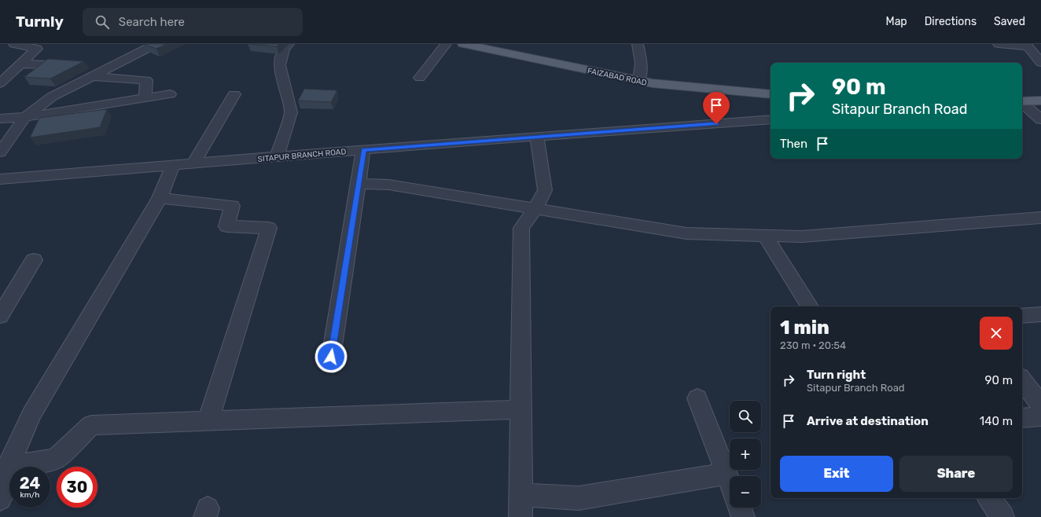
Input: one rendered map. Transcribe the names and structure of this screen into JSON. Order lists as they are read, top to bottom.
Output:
{
  "streets": {
    "main road": ["FAIZABAD ROAD"],
    "street": ["SITAPUR BRANCH ROAD"]
  },
  "page": {
    "header": "Turnly",
    "search": "Search here",
    "nav": ["Map", "Directions", "Saved"],
    "turn": ["90 m", "Sitapur Branch Road"],
    "then": "Then",
    "heading": ["1 min", "230 m · 20:54"],
    "list": [
      {
        "name": "Turn right",
        "note": "Sitapur Branch Road",
        "value": "90 m"
      },
      {
        "name": "Arrive at destination",
        "value": "140 m"
      }
    ],
    "map_buttons": ["+", "−"],
    "buttons": ["Exit", "Share"],
    "speed": "24 km/h",
    "limit": "30"
  }
}
